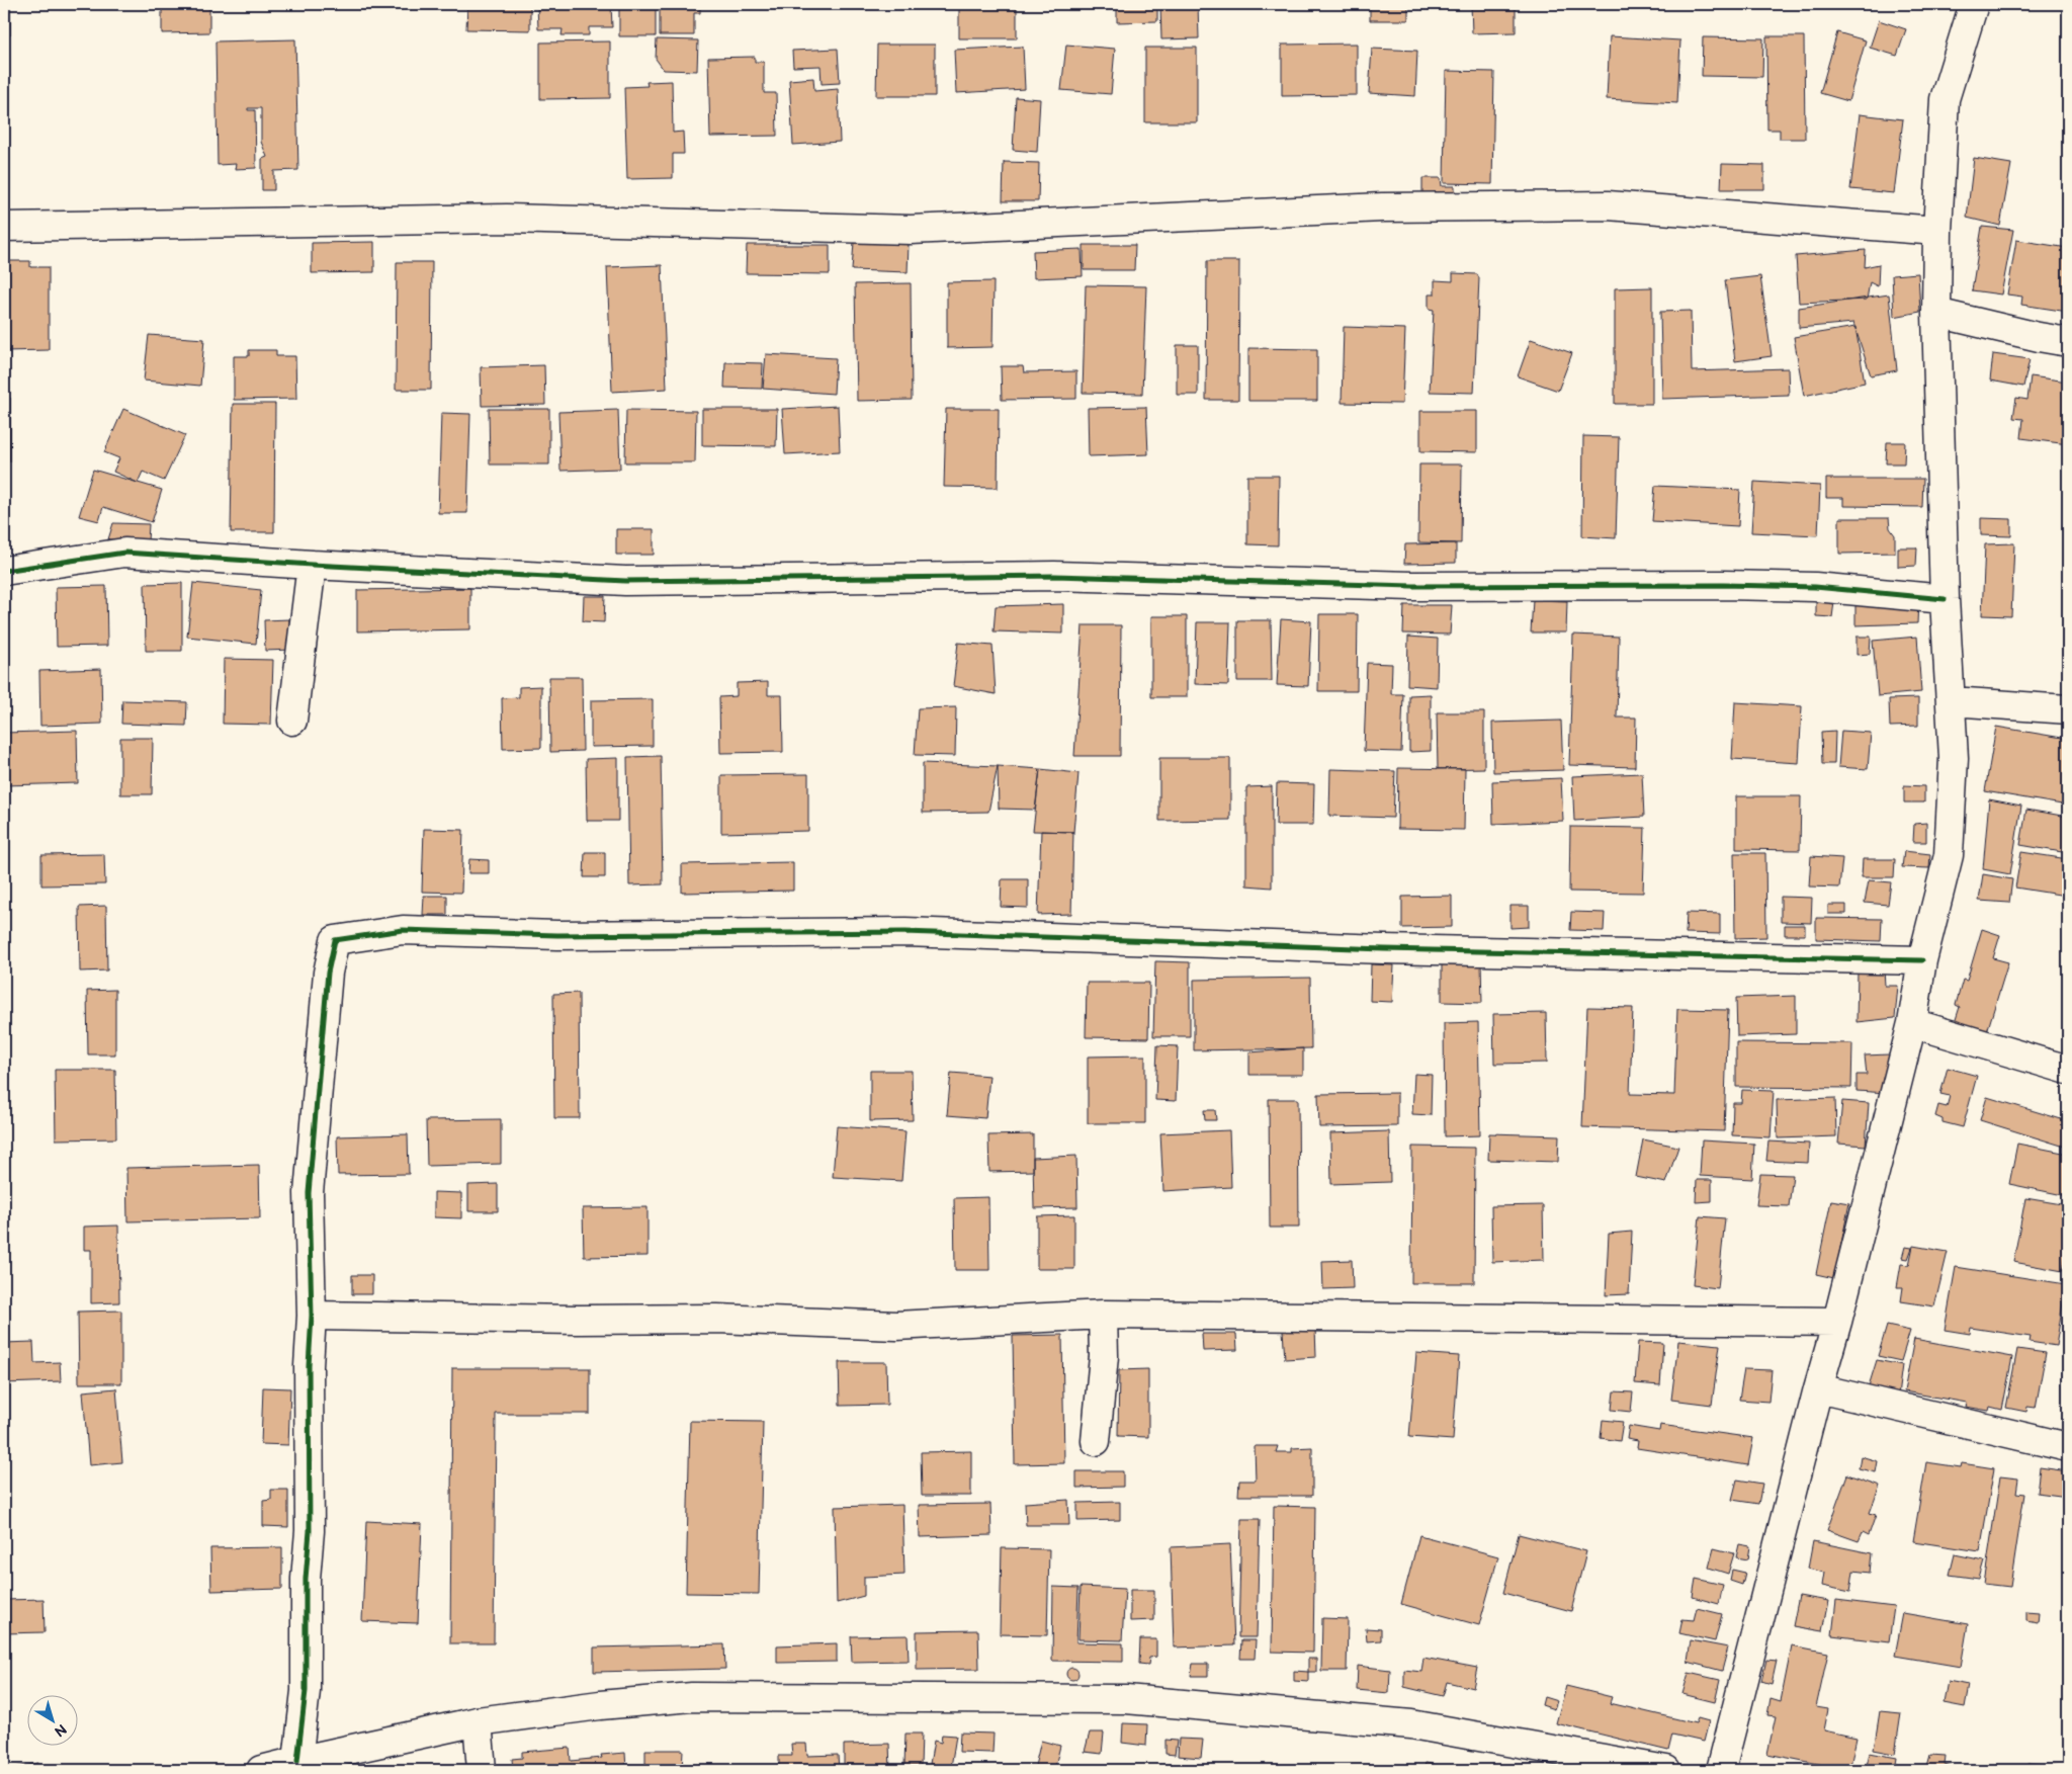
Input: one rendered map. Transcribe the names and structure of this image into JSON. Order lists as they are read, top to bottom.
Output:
{
  "north": "bottom right"
}
